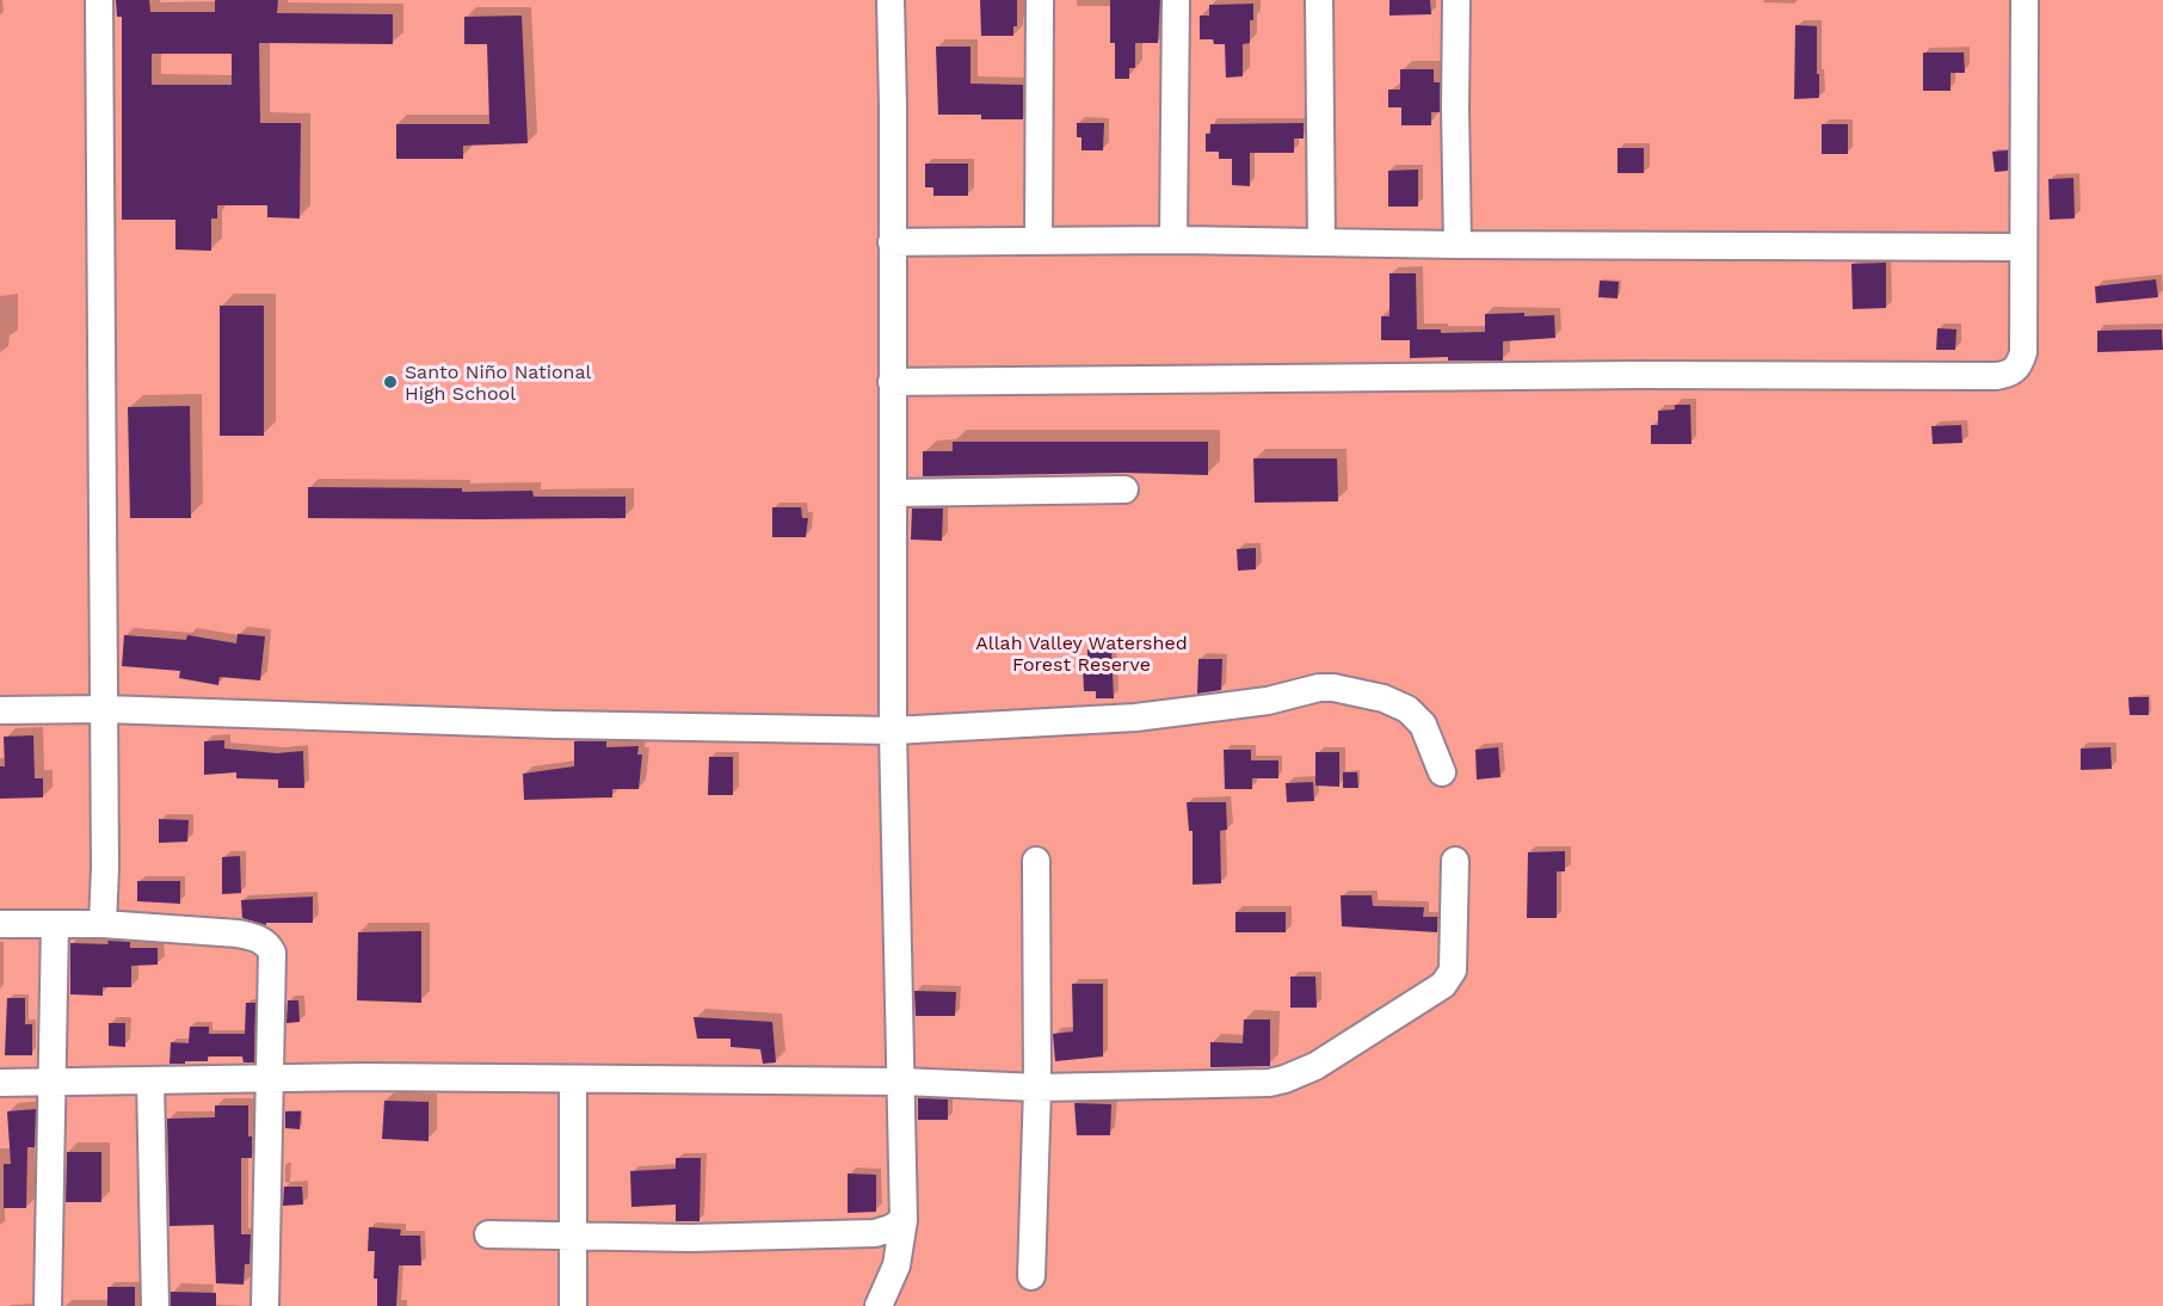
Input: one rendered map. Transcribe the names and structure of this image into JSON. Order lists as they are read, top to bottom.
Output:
{
  "parks": ["Allah Valley Watershed Forest Reserve"],
  "places": ["Santo Niño National High School"]
}
